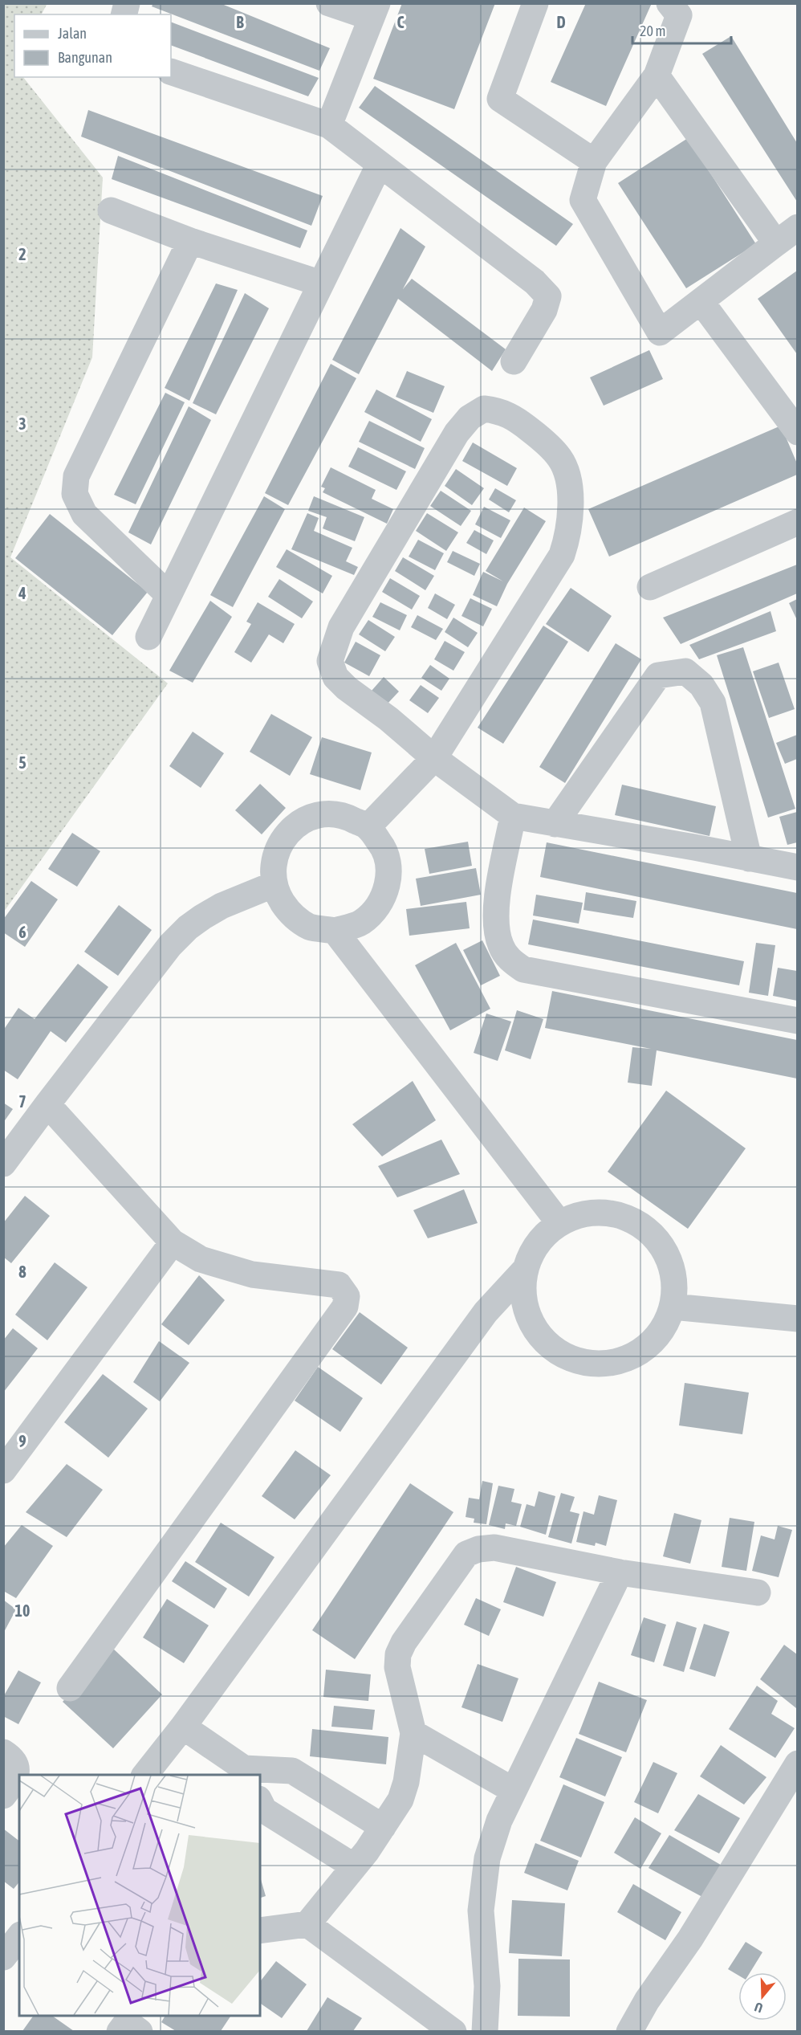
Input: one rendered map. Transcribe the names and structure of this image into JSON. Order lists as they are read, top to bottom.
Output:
{
  "legend": ["Jalan", "Bangunan"],
  "scale_bar": "20 m",
  "north": "bottom",
  "grid": {
    "columns": ["B", "C", "D"],
    "rows": [
      "2",
      "3",
      "4",
      "5",
      "6",
      "7",
      "8",
      "9",
      "10"
    ]
  }
}
